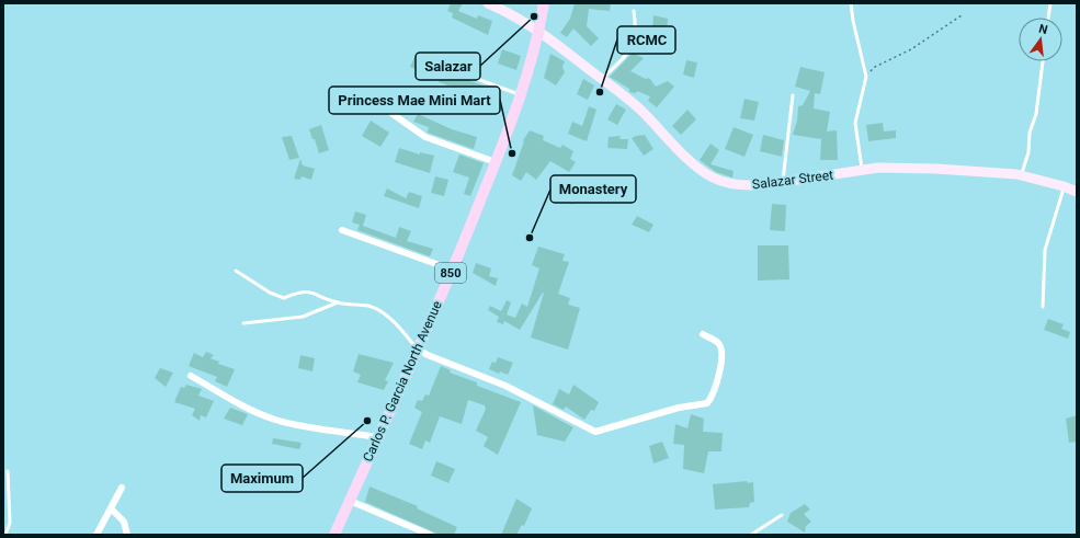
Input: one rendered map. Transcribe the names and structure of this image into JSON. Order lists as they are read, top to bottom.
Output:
{
  "streets": {
    "main road": ["850", "Carlos P. Garcia North Avenue"],
    "street": ["Salazar Street"]
  },
  "crossings": [
    ["Salazar Street", "Carlos P. Garcia North Avenue"]
  ],
  "places": [
    "Salazar",
    "RCMC",
    "Princess Mae Mini Mart",
    "Monastery",
    "Maximum"
  ],
  "north": "top"
}
